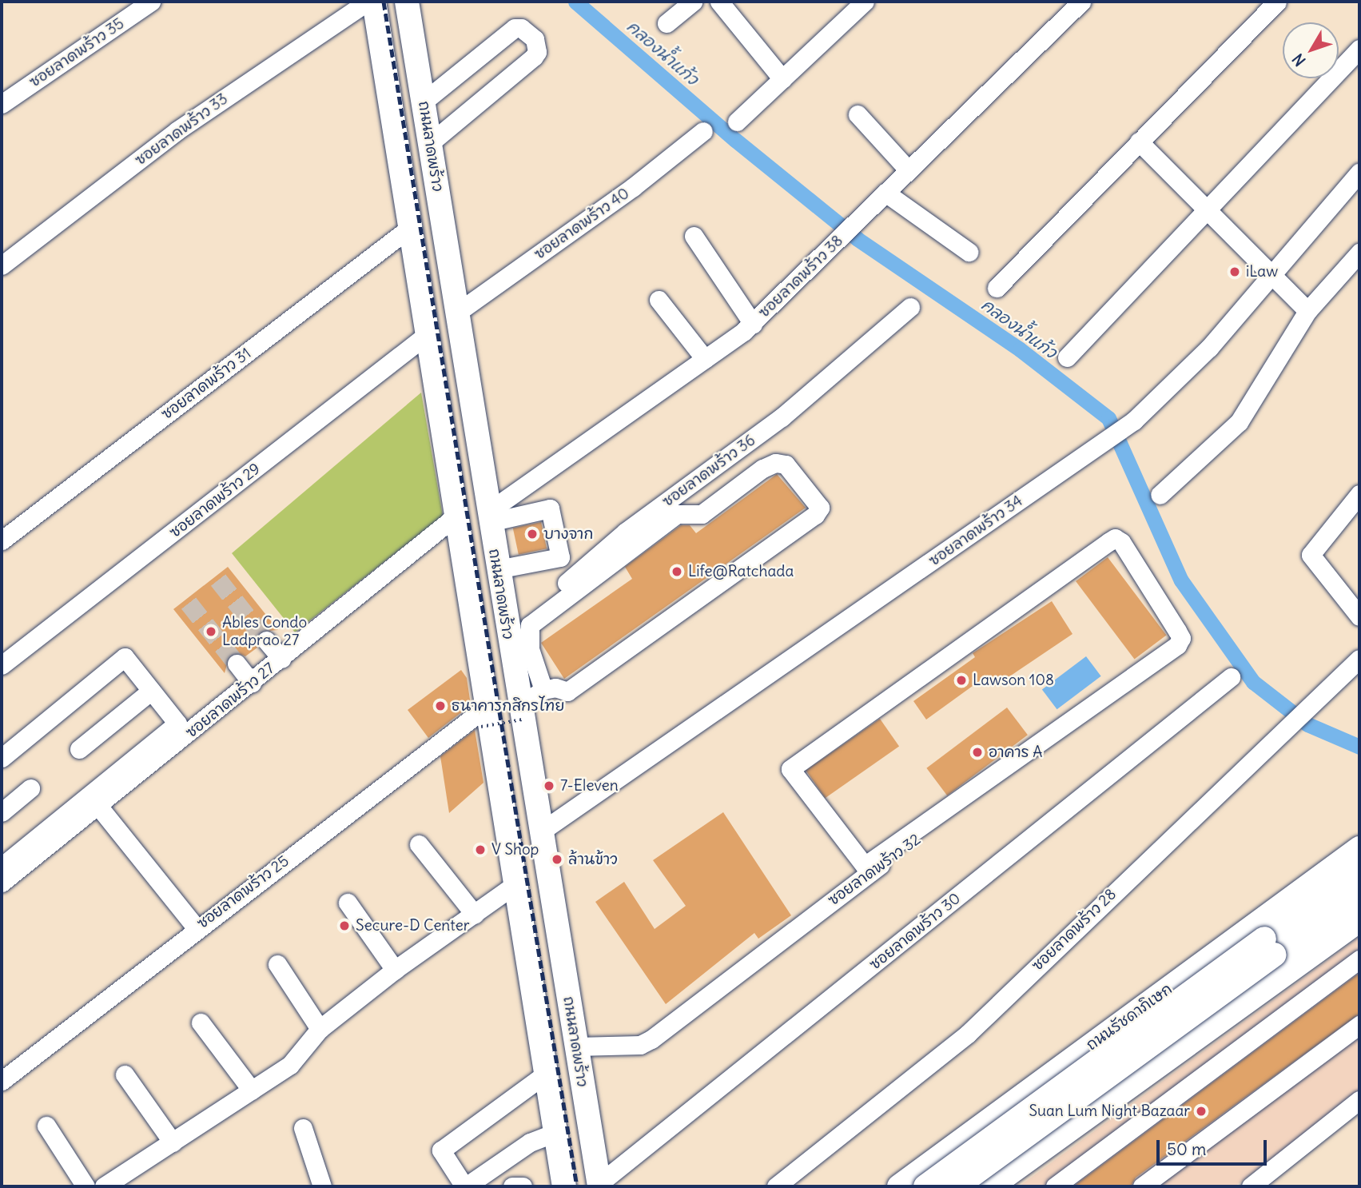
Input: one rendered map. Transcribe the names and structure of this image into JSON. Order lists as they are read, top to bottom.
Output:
{
  "streets": {
    "main road": ["ถนนลาดพร้าว", "ถนนรัชดาภิเษก"],
    "street": [
      "ซอยลาดพร้าว 35",
      "ซอยลาดพร้าว 33",
      "ซอยลาดพร้าว 40",
      "ซอยลาดพร้าว 38",
      "ซอยลาดพร้าว 31",
      "ซอยลาดพร้าว 36",
      "ซอยลาดพร้าว 29",
      "ซอยลาดพร้าว 34",
      "ซอยลาดพร้าว 27",
      "ซอยลาดพร้าว 32",
      "ซอยลาดพร้าว 25",
      "ซอยลาดพร้าว 28",
      "ซอยลาดพร้าว 30"
    ]
  },
  "crossings": [
    ["ถนนลาดพร้าว", "ซอยลาดพร้าว 40"],
    ["ถนนลาดพร้าว", "ซอยลาดพร้าว 38"],
    ["ถนนลาดพร้าว", "ซอยลาดพร้าว 31"],
    ["ถนนลาดพร้าว", "ซอยลาดพร้าว 36"],
    ["ถนนลาดพร้าว", "ซอยลาดพร้าว 29"],
    ["ถนนลาดพร้าว", "ซอยลาดพร้าว 34"],
    ["ถนนลาดพร้าว", "ซอยลาดพร้าว 27"],
    ["ถนนลาดพร้าว", "ซอยลาดพร้าว 32"],
    ["ถนนลาดพร้าว", "ซอยลาดพร้าว 25"],
    ["ถนนลาดพร้าว", "ซอยลาดพร้าว 30"]
  ],
  "water": ["คลองน้ำแก้ว"],
  "places": [
    "iLaw",
    "บางจาก",
    "Life@Ratchada",
    "Ables Condo Ladprao 27",
    "Lawson 108",
    "ธนาคารกสิกรไทย",
    "อาคาร A",
    "7-Eleven",
    "V Shop",
    "ล้านข้าว",
    "Secure-D Center",
    "Suan Lum Night Bazaar"
  ],
  "scale_bar": "50 m",
  "north": "bottom left"
}
